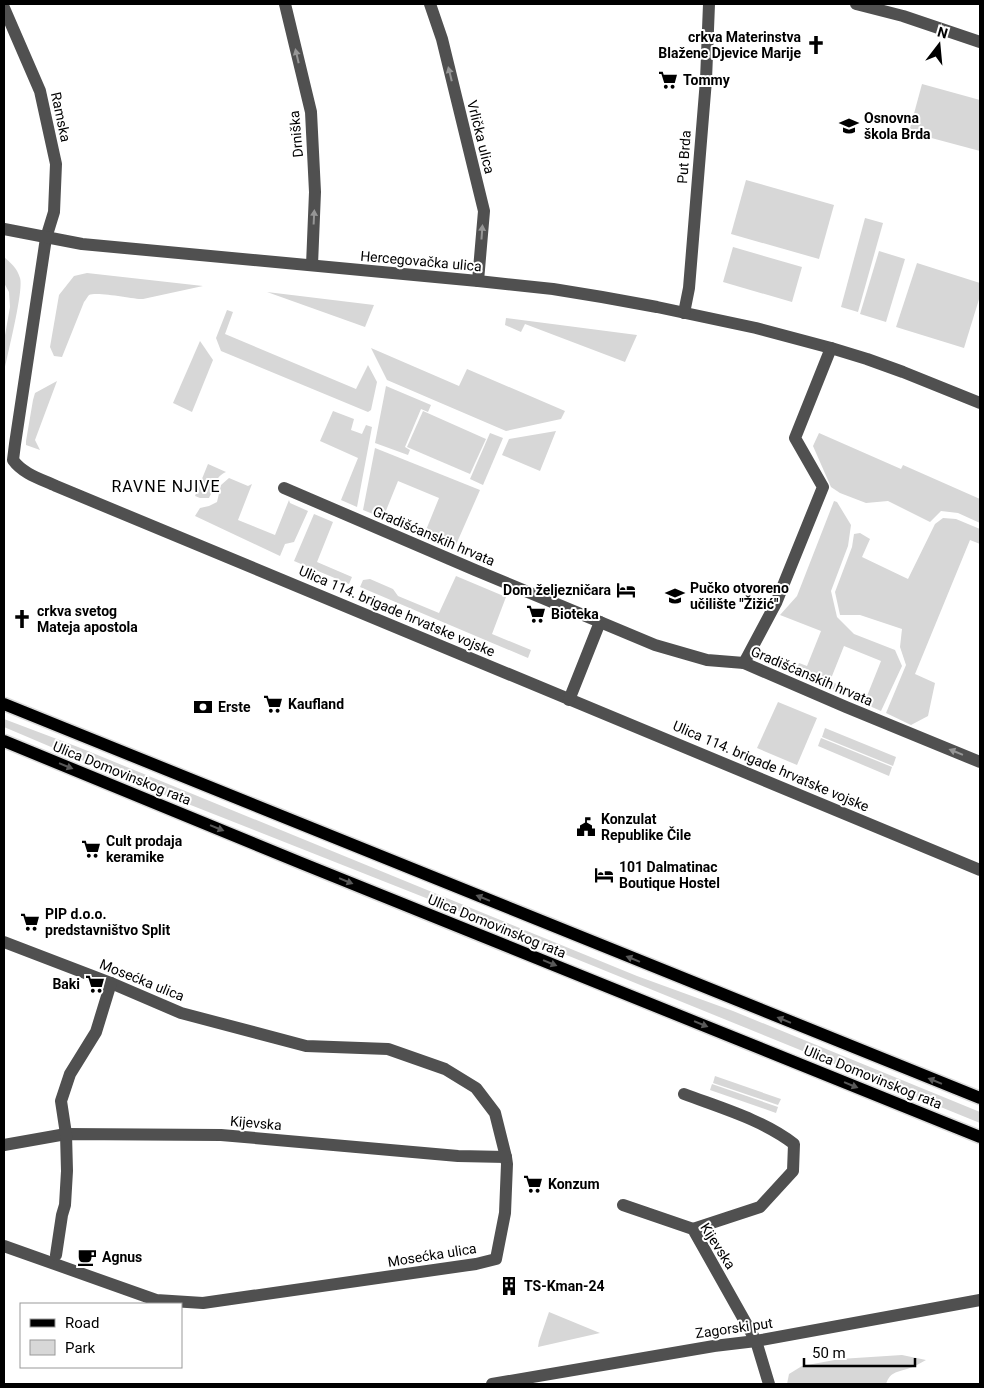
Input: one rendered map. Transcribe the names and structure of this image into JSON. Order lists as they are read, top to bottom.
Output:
{
  "streets": {
    "main road": ["Ulica Domovinskog rata"],
    "street": [
      "Ramska",
      "Drniška",
      "Vrlička ulica",
      "Put Brda",
      "Hercegovačka ulica",
      "Gradišćanskih hrvata",
      "Ulica 114. brigade hrvatske vojske",
      "Mosećka ulica",
      "Kijevska",
      "Zagorski put"
    ]
  },
  "crossings": [
    ["Ramska", "Hercegovačka ulica"],
    ["Ramska", "Ulica 114. brigade hrvatske vojske"],
    ["Drniška", "Hercegovačka ulica"],
    ["Vrlička ulica", "Hercegovačka ulica"],
    ["Put Brda", "Hercegovačka ulica"],
    ["Hercegovačka ulica", "Ulica 114. brigade hrvatske vojske"],
    ["Mosećka ulica", "Kijevska"],
    ["Kijevska", "Zagorski put"]
  ],
  "one_way": ["Drniška", "Vrlička ulica"],
  "districts": ["RAVNE NJIVE"],
  "places": {
    "church": ["crkva Materinstva Blažene Djevice Marije", "crkva svetog Mateja apostola"],
    "supermarket": [
      "Tommy",
      "Bioteka",
      "Kaufland",
      "Cult prodaja keramike",
      "PIP d.o.o. predstavništvo Split",
      "Baki",
      "Konzum"
    ],
    "school or university": ["Osnovna škola Brda", "Pučko otvoreno učilište \"Žižić\""],
    "hotel": ["Dom željezničara", "101 Dalmatinac Boutique Hostel"],
    "bank": ["Erste"],
    "public building": ["Konzulat Republike Čile"],
    "cafe": ["Agnus"],
    "building": ["TS-Kman-24"]
  },
  "legend": ["Road", "Park"],
  "scale_bar": "50 m",
  "north": "top"
}
